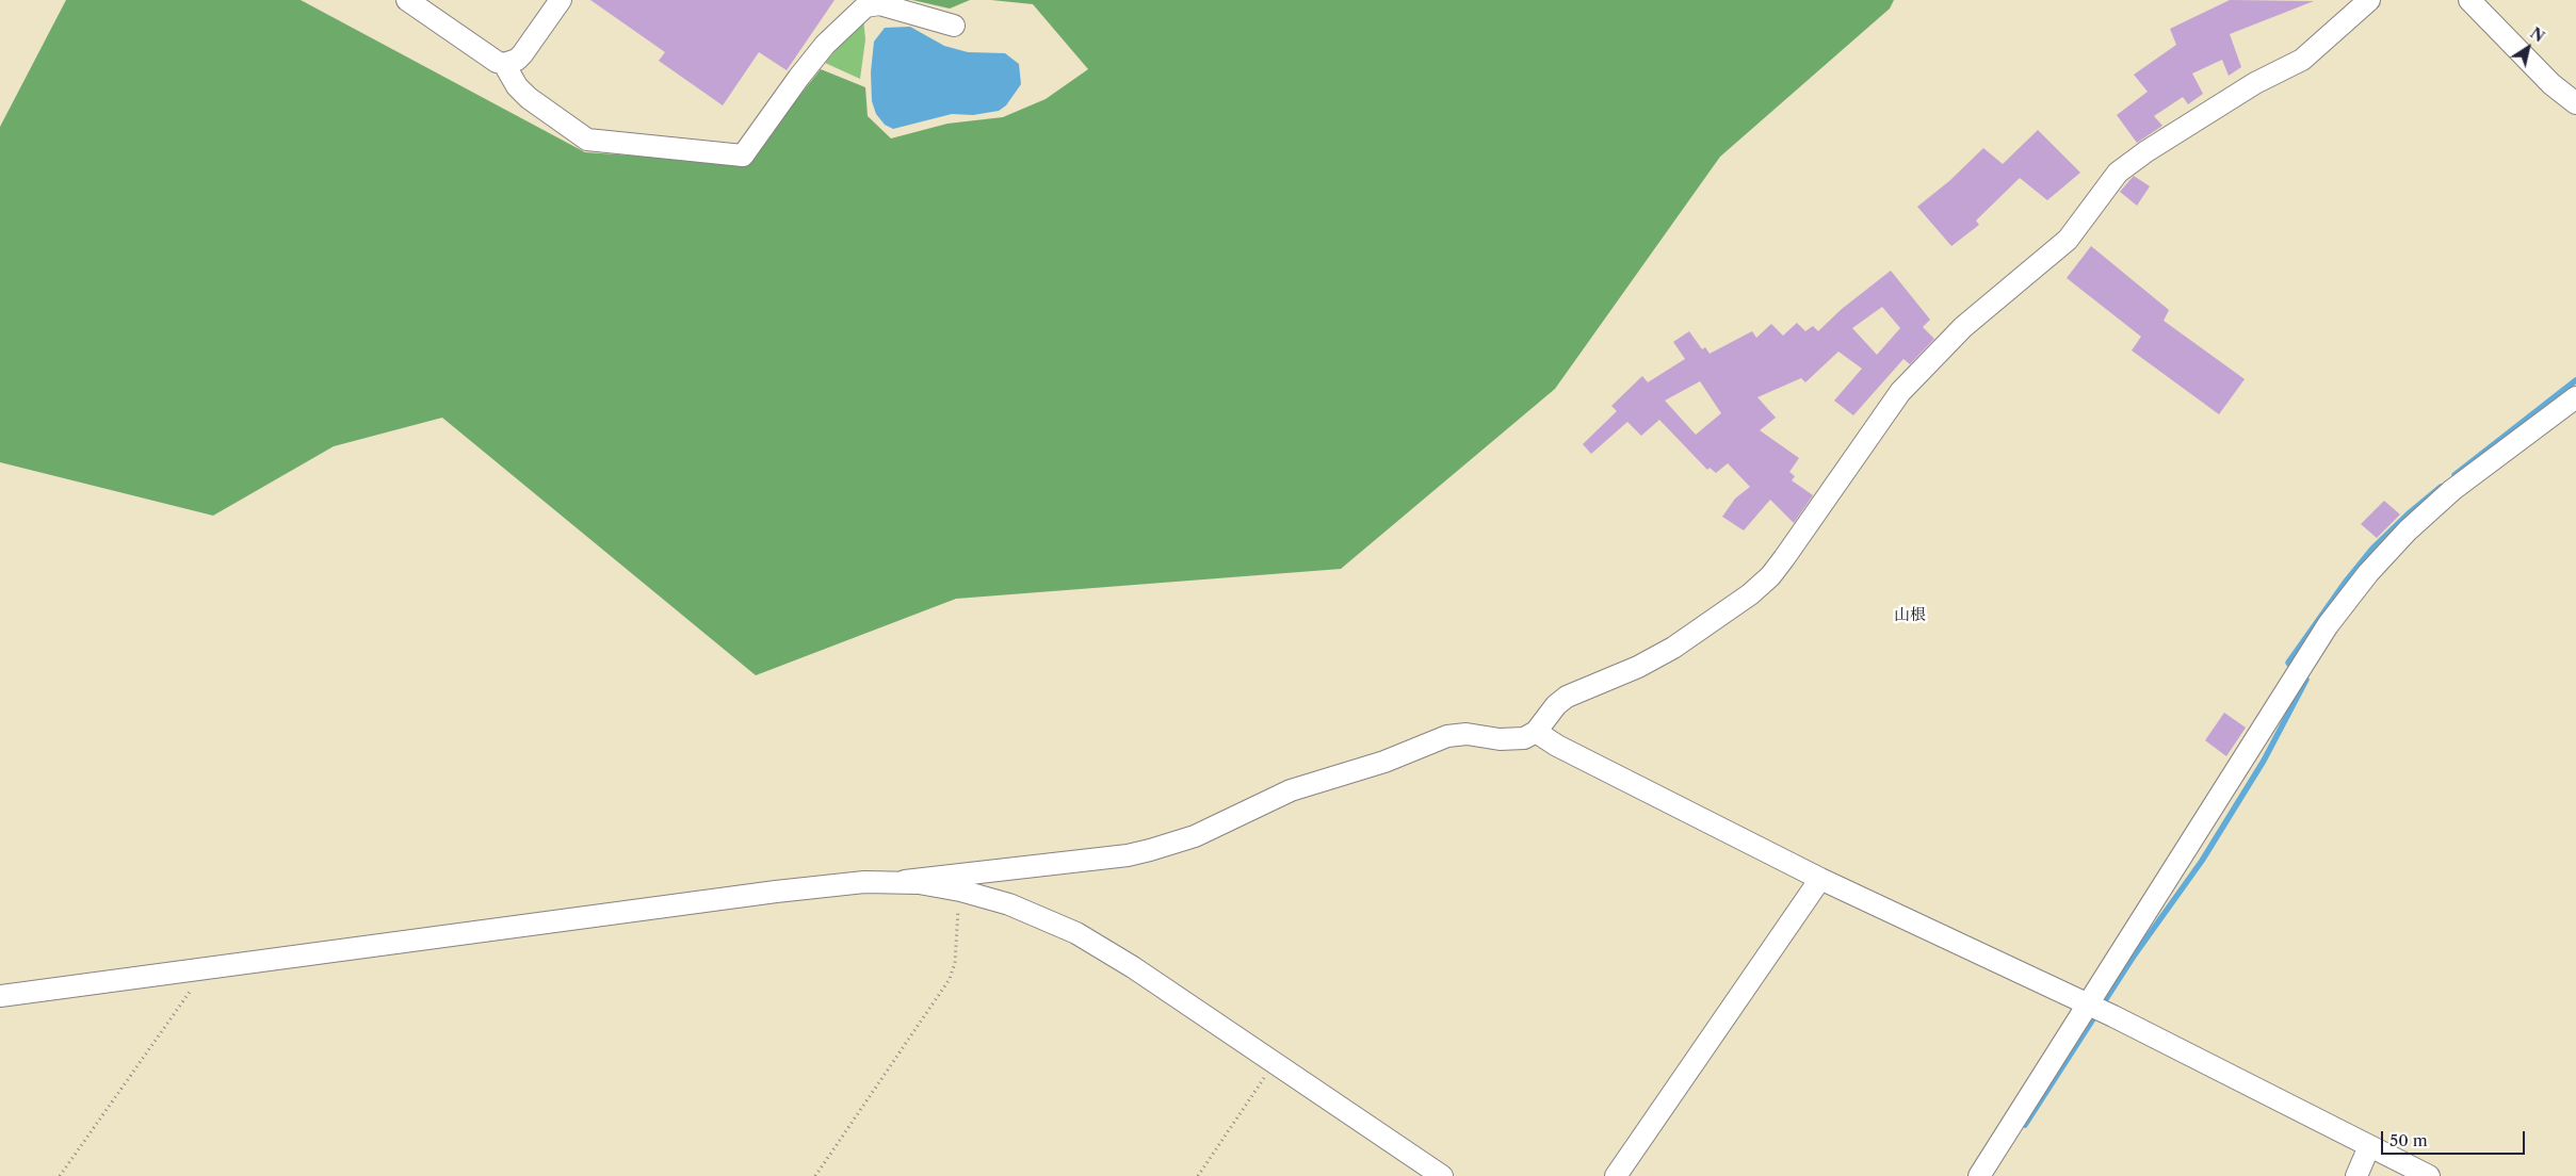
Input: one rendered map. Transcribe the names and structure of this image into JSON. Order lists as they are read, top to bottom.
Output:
{
  "districts": ["山根"],
  "scale_bar": "50 m",
  "north": "top right"
}
